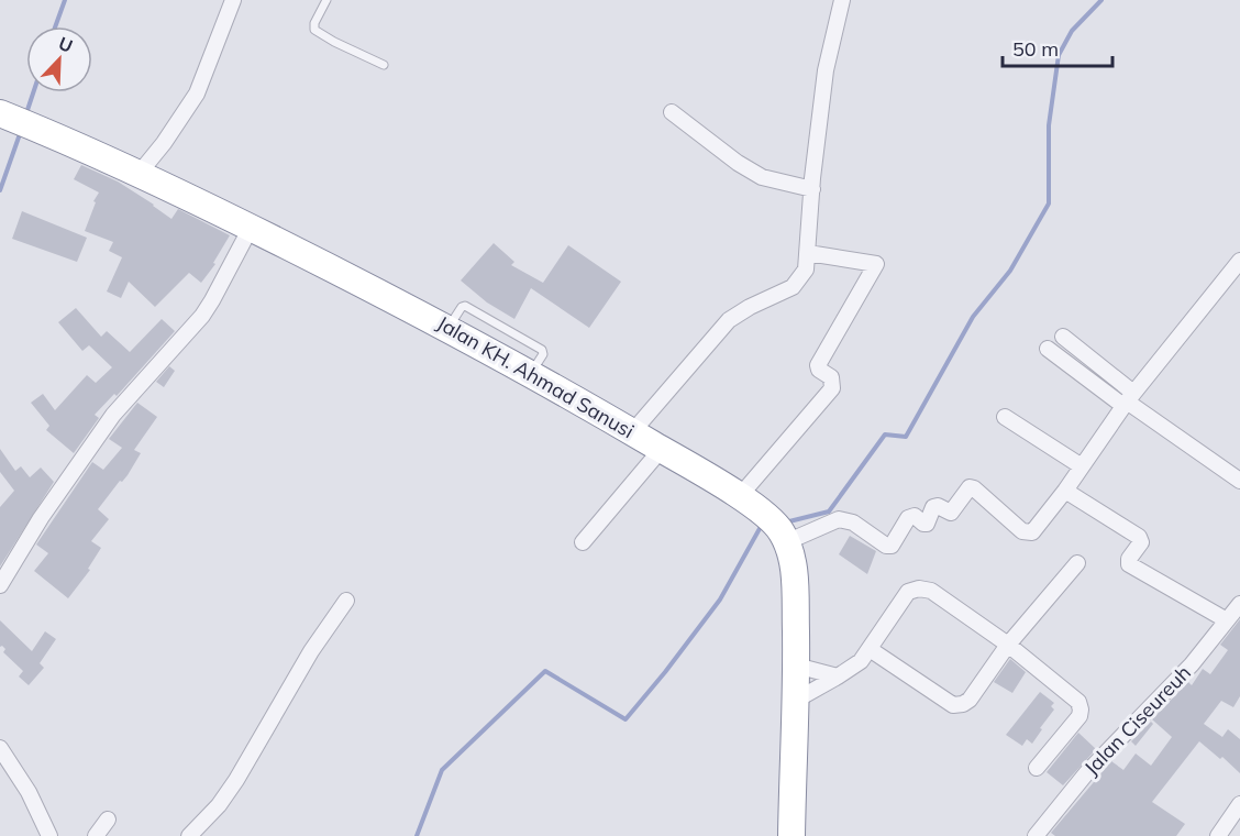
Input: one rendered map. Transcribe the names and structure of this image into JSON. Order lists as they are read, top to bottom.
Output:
{
  "streets": {
    "highway": ["Jalan KH. Ahmad Sanusi"],
    "street": ["Jalan Ciseureuh"]
  },
  "scale_bar": "50 m",
  "north": "top right"
}
